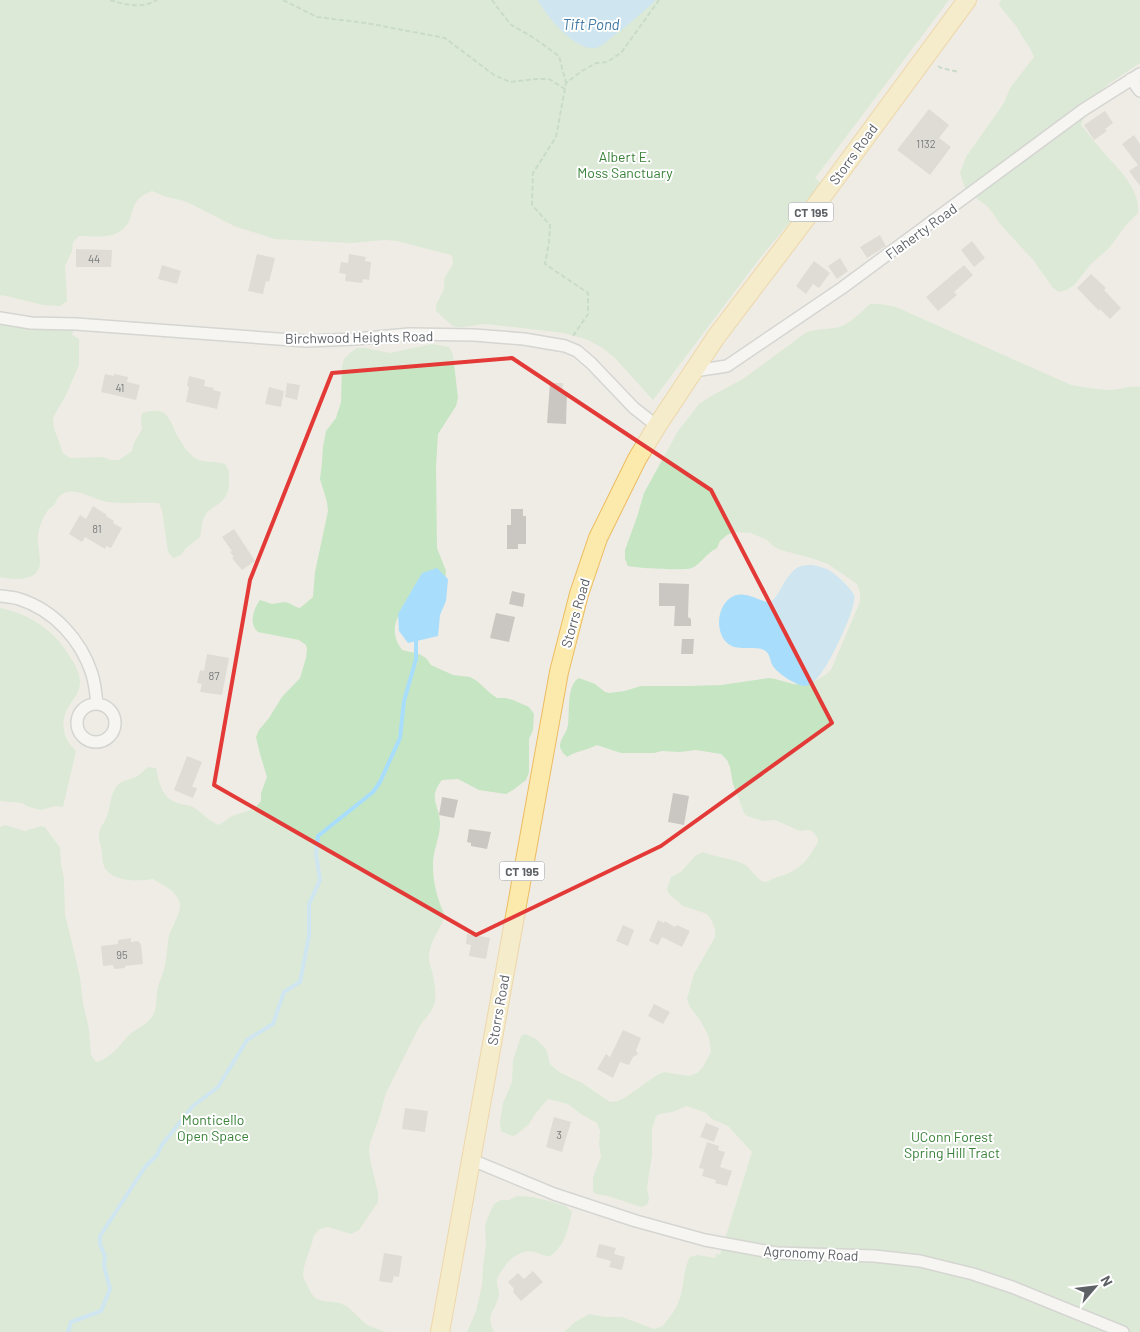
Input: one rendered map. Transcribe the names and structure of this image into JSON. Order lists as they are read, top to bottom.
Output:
{
  "streets": {
    "main road": ["Storrs Road", "CT 195"],
    "street": ["Flaherty Road", "Birchwood Heights Road", "Agronomy Road"]
  },
  "crossings": [
    ["Storrs Road", "Flaherty Road"],
    ["Storrs Road", "Birchwood Heights Road"],
    ["Storrs Road", "Agronomy Road"]
  ],
  "water": ["Tift Pond"],
  "parks": ["Albert E. Moss Sanctuary", "Monticello Open Space", "UConn Forest Spring Hill Tract"],
  "house_numbers": [
    "1132",
    "44",
    "41",
    "81",
    "87",
    "95",
    "3"
  ],
  "north": "top right"
}
